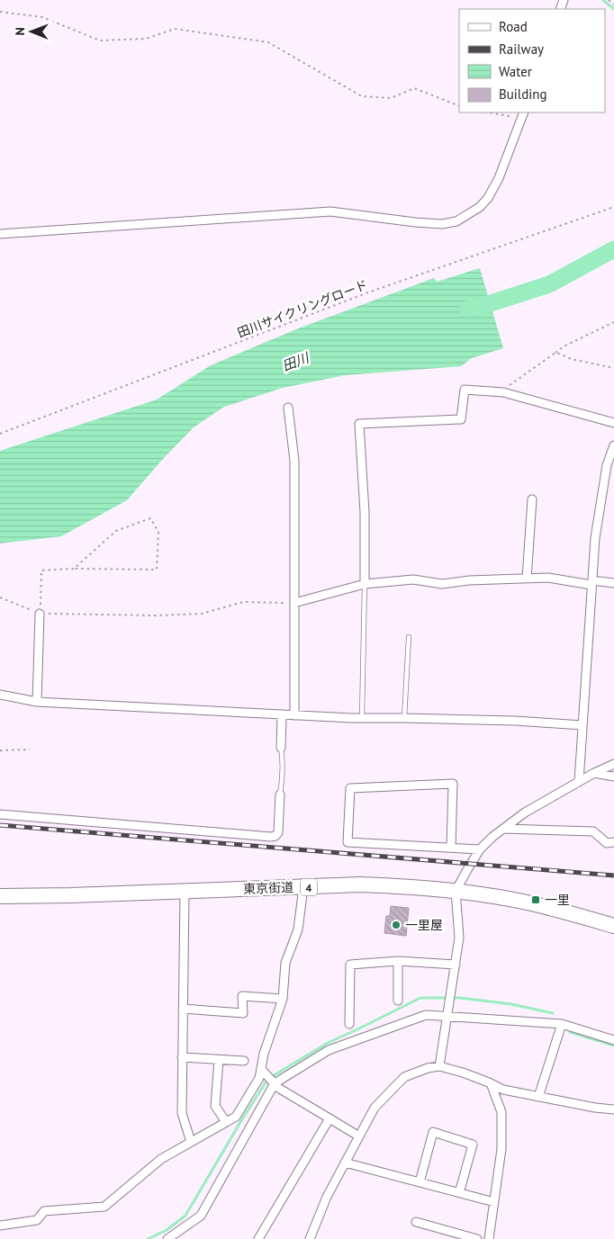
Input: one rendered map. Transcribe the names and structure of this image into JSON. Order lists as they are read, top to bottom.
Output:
{
  "streets": {
    "highway": ["4", "東京街道"],
    "path": ["田川サイクリングロード"]
  },
  "water": ["田川"],
  "places": {
    "transit": ["一里"],
    "other": ["一里屋"]
  },
  "legend": [
    "Road",
    "Railway",
    "Water",
    "Building"
  ],
  "north": "left"
}
